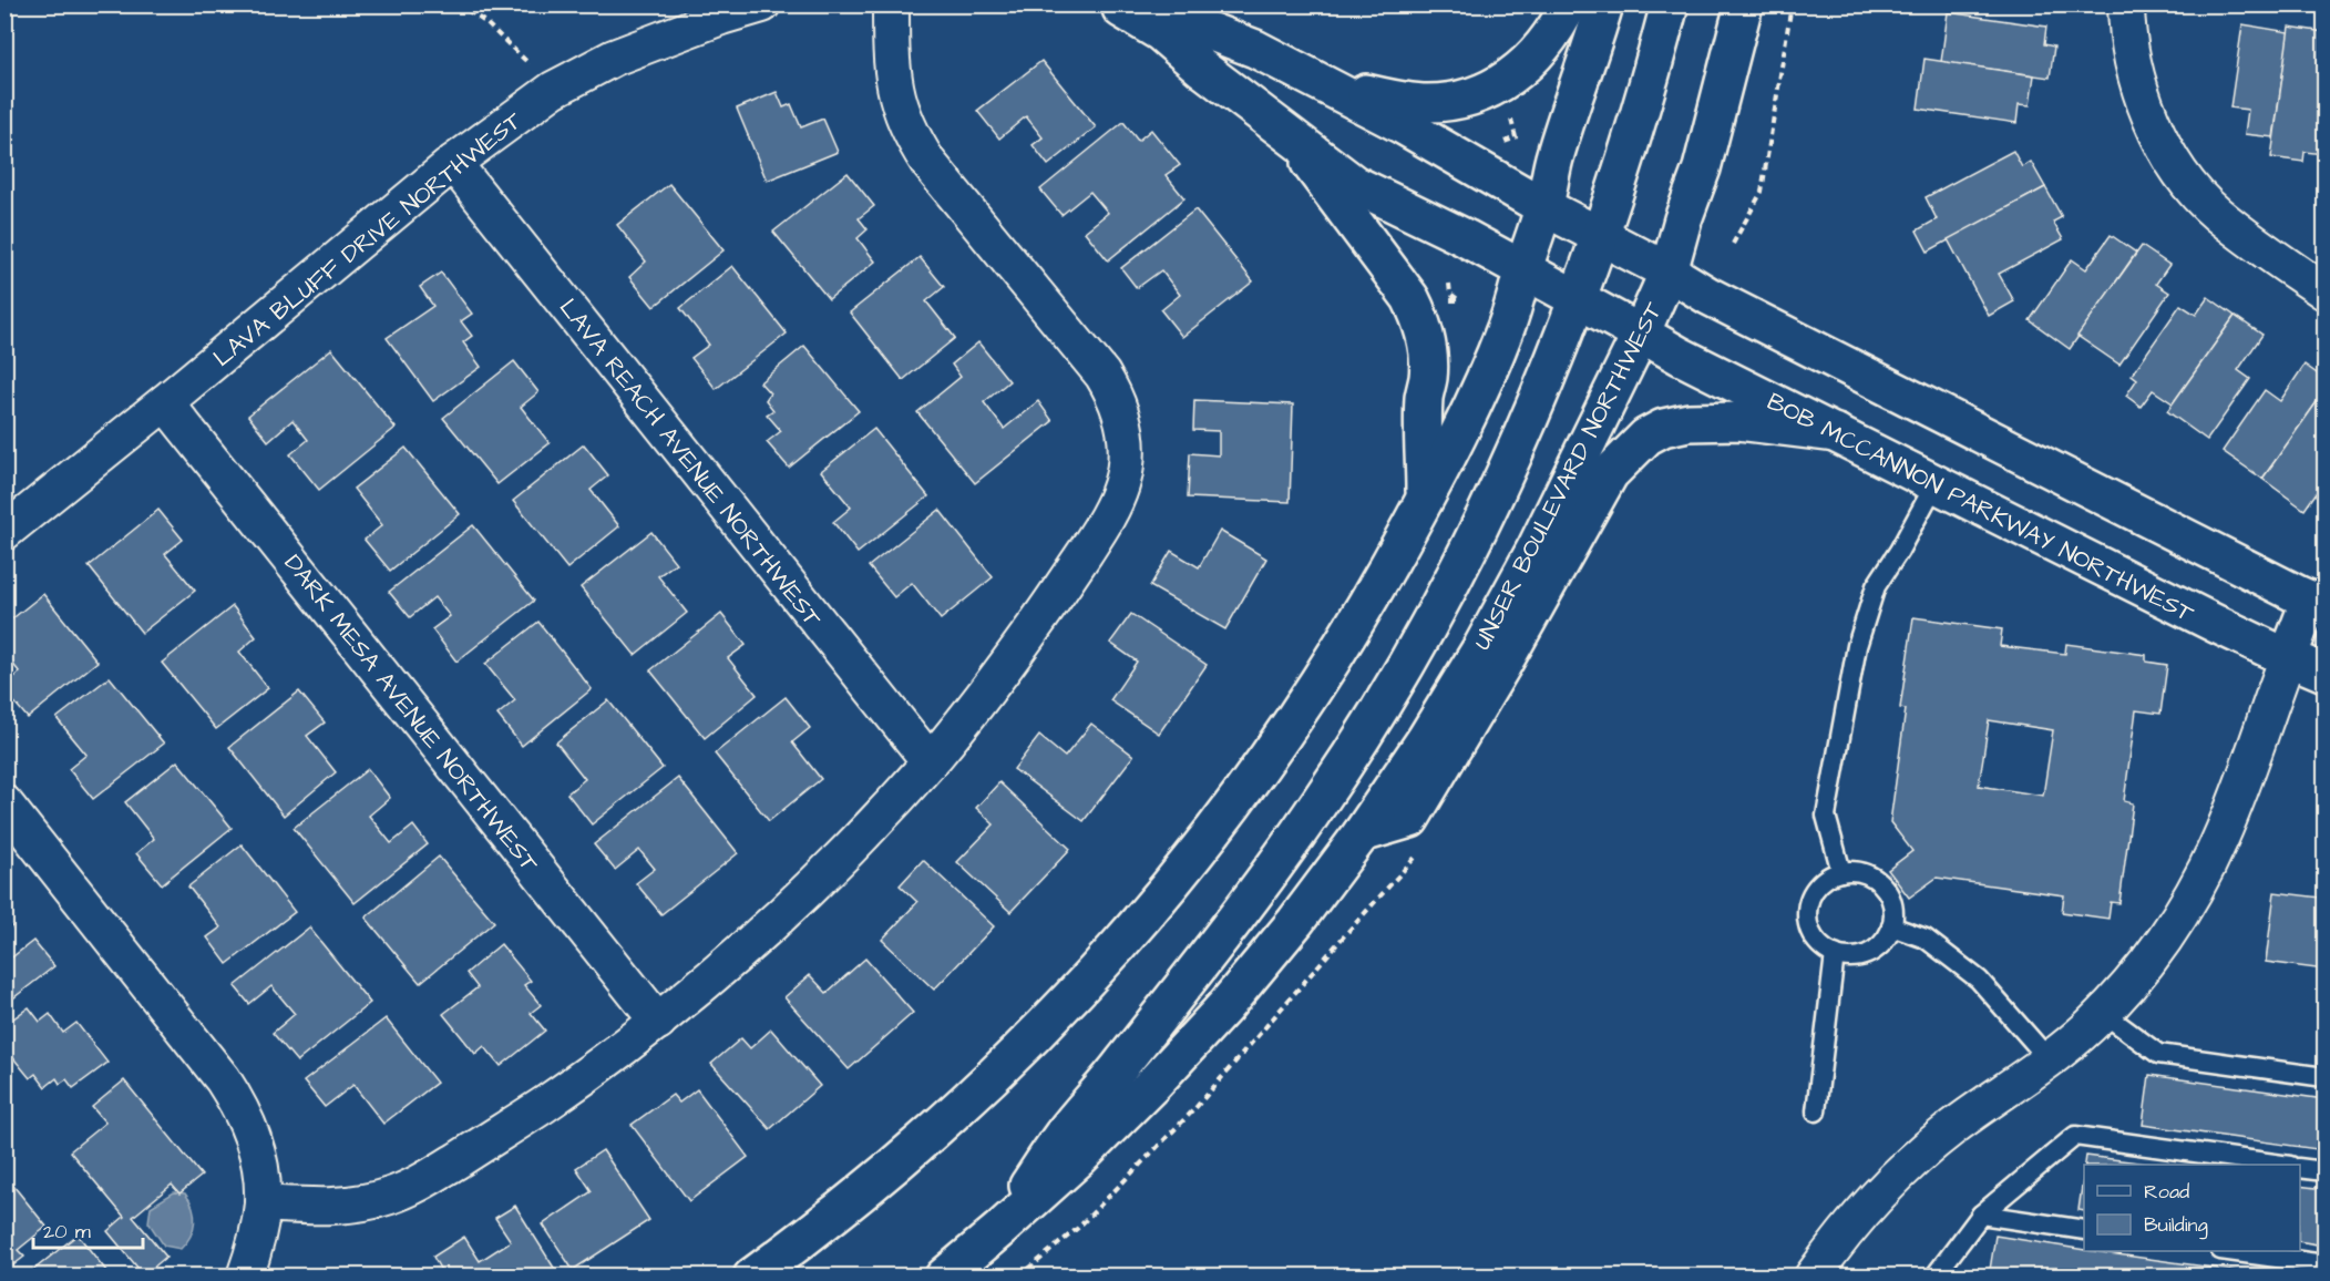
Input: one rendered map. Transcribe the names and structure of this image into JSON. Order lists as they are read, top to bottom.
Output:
{
  "streets": {
    "main road": ["UNSER BOULEVARD NORTHWEST", "BOB MCCANNON PARKWAY NORTHWEST"],
    "street": ["LAVA BLUFF DRIVE NORTHWEST", "LAVA REACH AVENUE NORTHWEST", "DARK MESA AVENUE NORTHWEST"]
  },
  "crossings": [
    ["LAVA BLUFF DRIVE NORTHWEST", "LAVA REACH AVENUE NORTHWEST"],
    ["LAVA BLUFF DRIVE NORTHWEST", "DARK MESA AVENUE NORTHWEST"],
    ["UNSER BOULEVARD NORTHWEST", "BOB MCCANNON PARKWAY NORTHWEST"]
  ],
  "legend": ["Road", "Building"],
  "scale_bar": "20 m"
}
